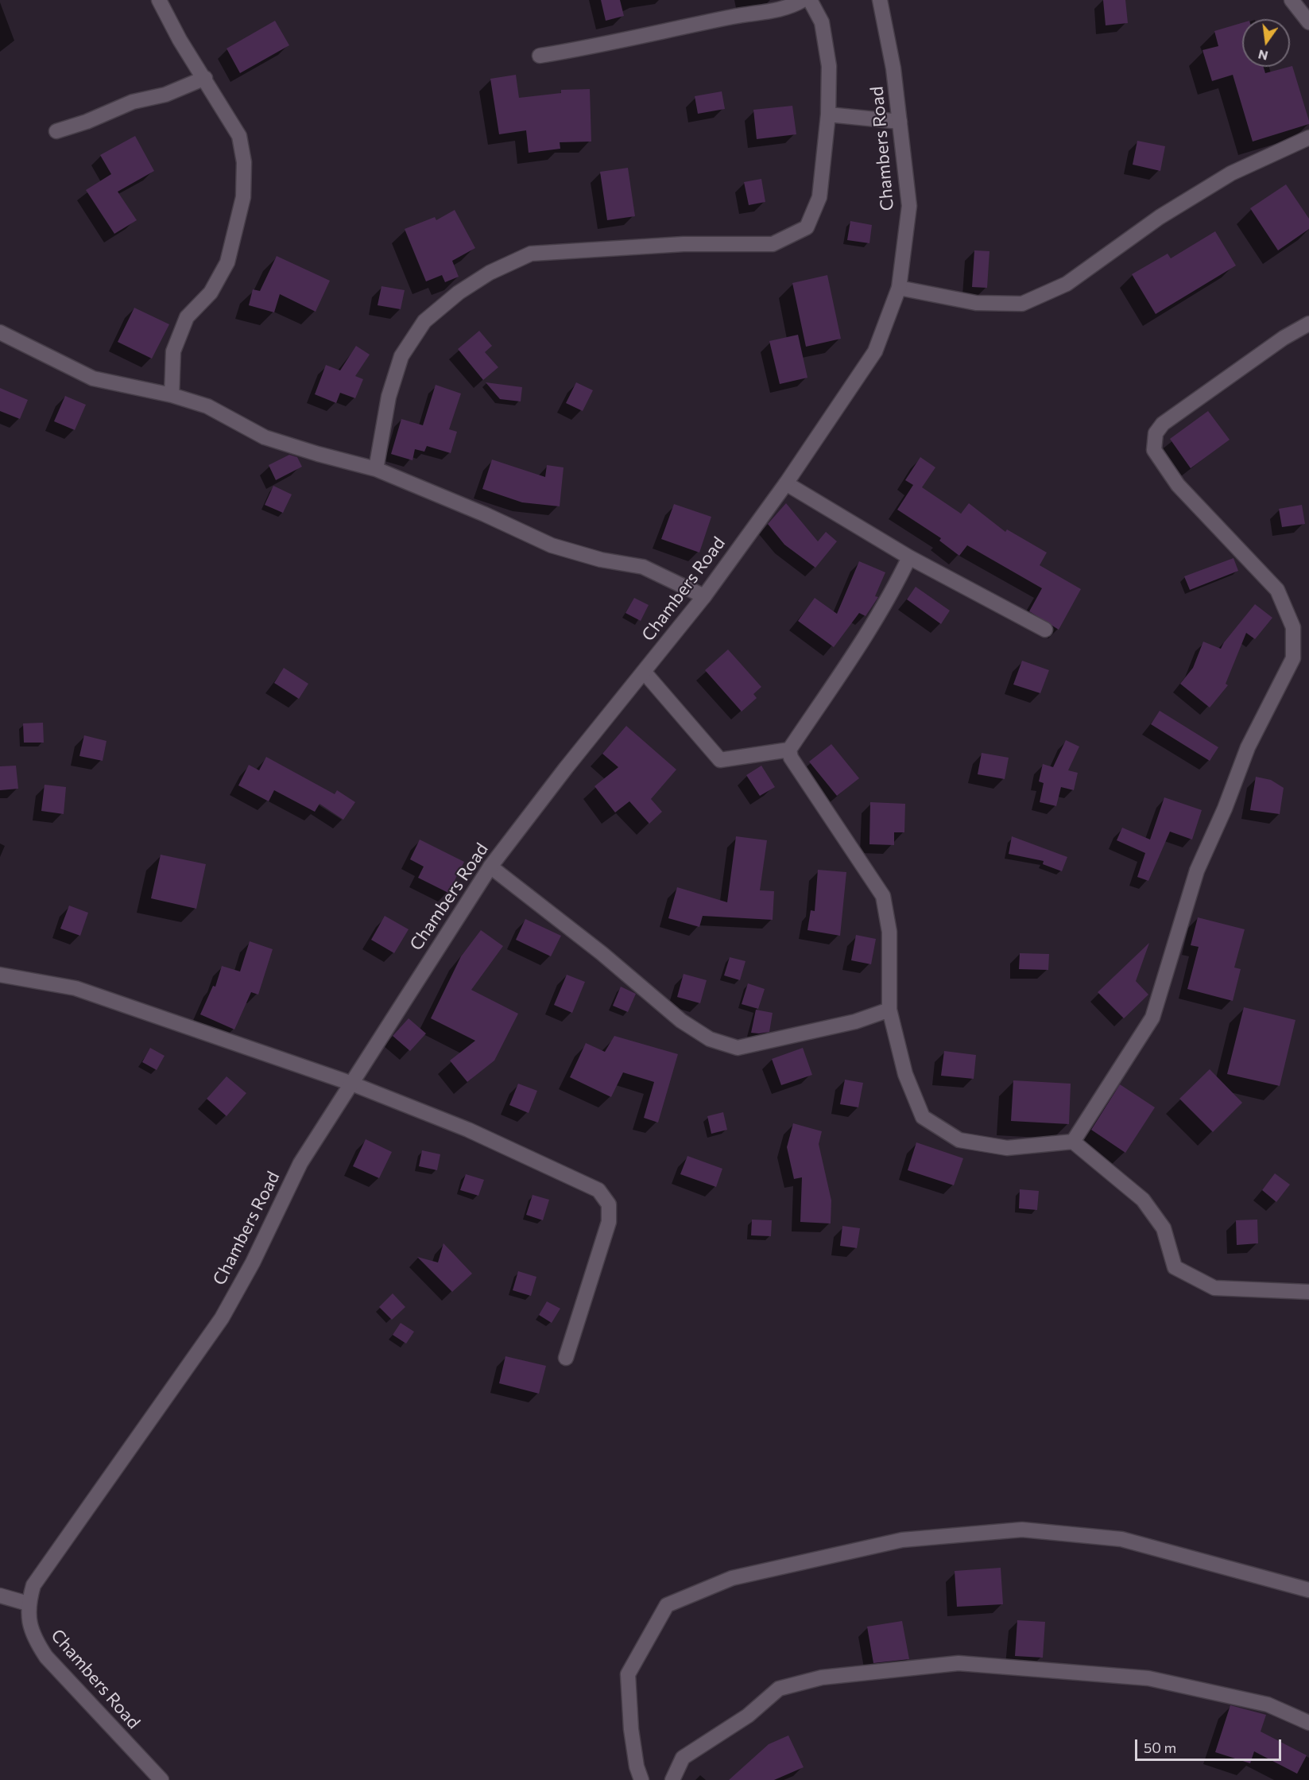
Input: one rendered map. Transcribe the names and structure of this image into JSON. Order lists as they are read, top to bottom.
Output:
{
  "streets": {
    "street": ["Chambers Road"]
  },
  "scale_bar": "50 m",
  "north": "bottom"
}
